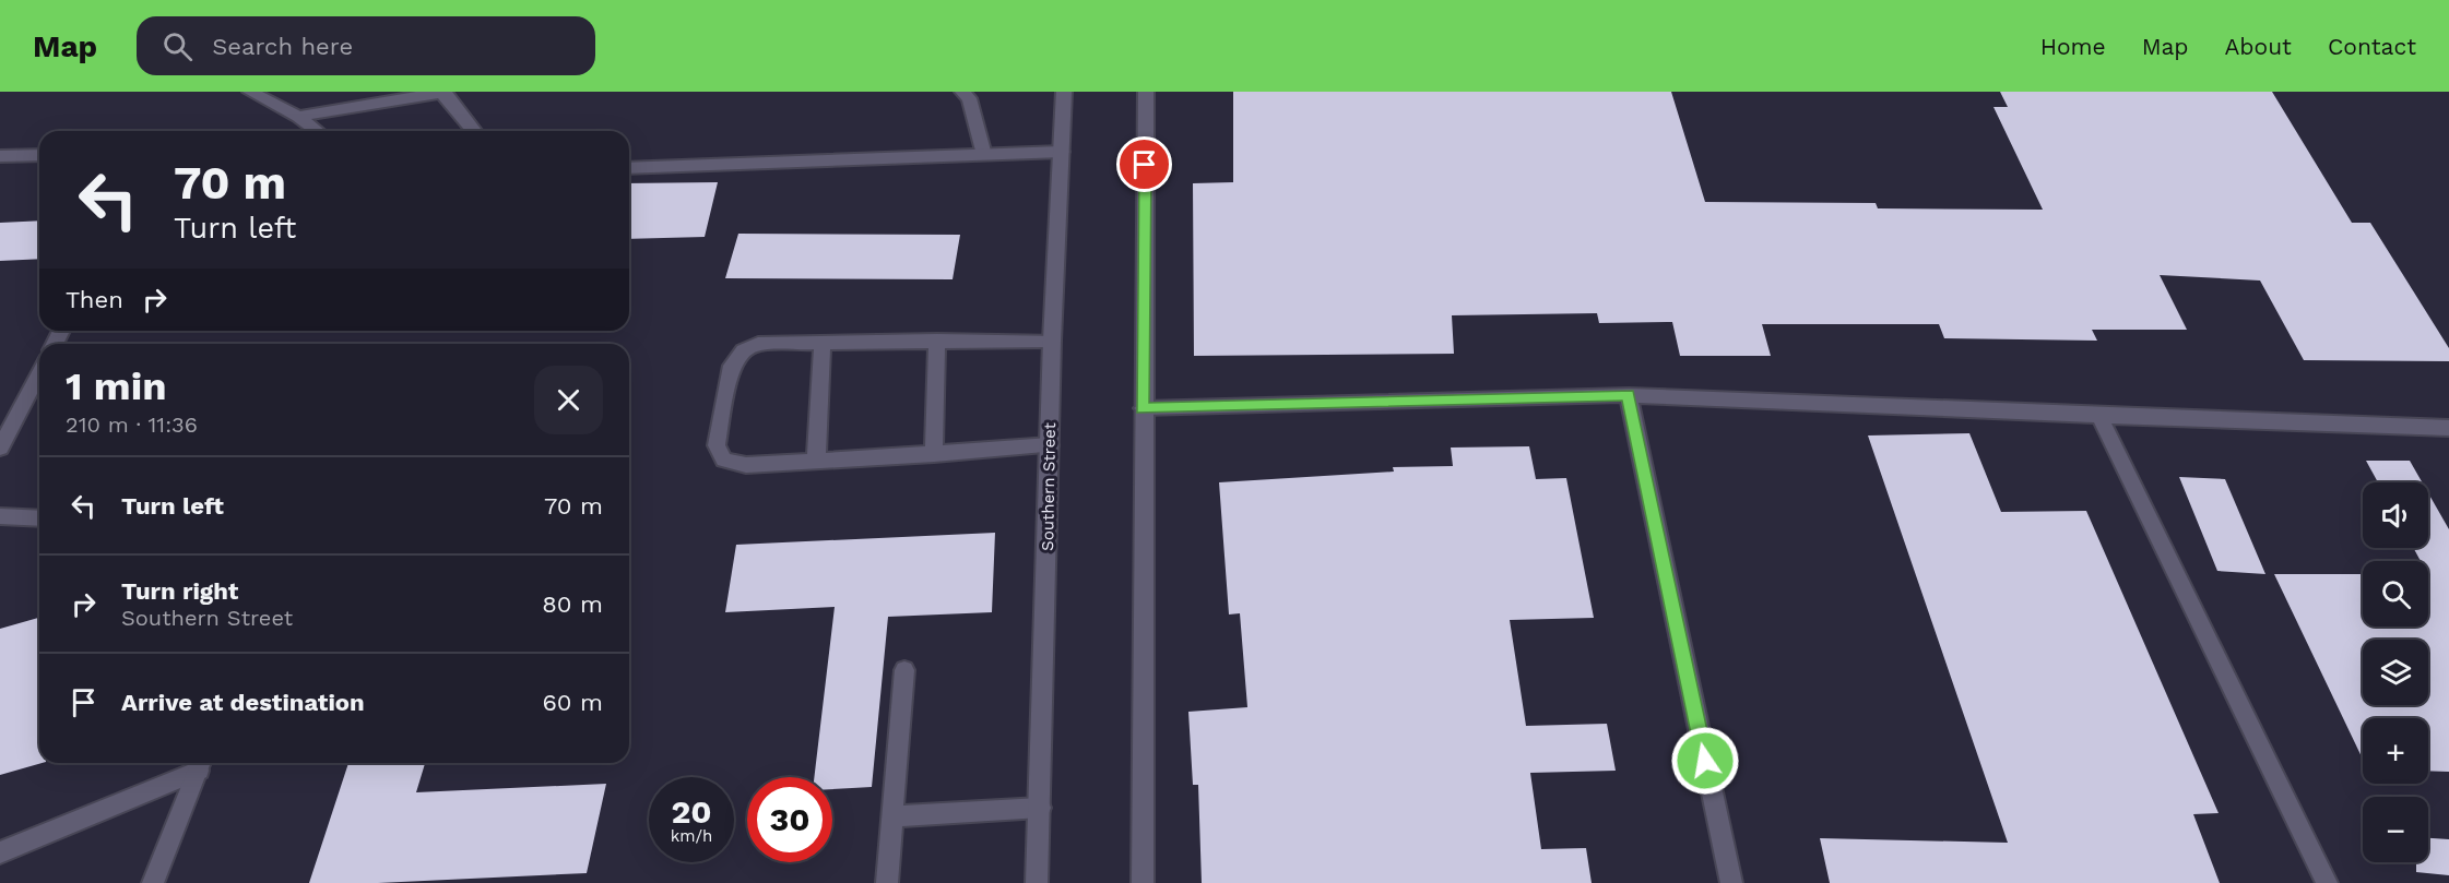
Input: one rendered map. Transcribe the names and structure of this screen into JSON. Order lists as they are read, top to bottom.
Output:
{
  "streets": {
    "street": ["Southern Street"]
  },
  "page": {
    "header": "Map",
    "search": "Search here",
    "nav": [
      "Home",
      "Map",
      "About",
      "Contact"
    ],
    "turn": ["70 m", "Turn left"],
    "then": "Then",
    "heading": ["1 min", "210 m · 11:36"],
    "list": [
      {
        "name": "Turn left",
        "value": "70 m"
      },
      {
        "name": "Turn right",
        "note": "Southern Street",
        "value": "80 m"
      },
      {
        "name": "Arrive at destination",
        "value": "60 m"
      }
    ],
    "map_buttons": ["+", "−"],
    "speed": "20 km/h",
    "limit": "30"
  }
}
